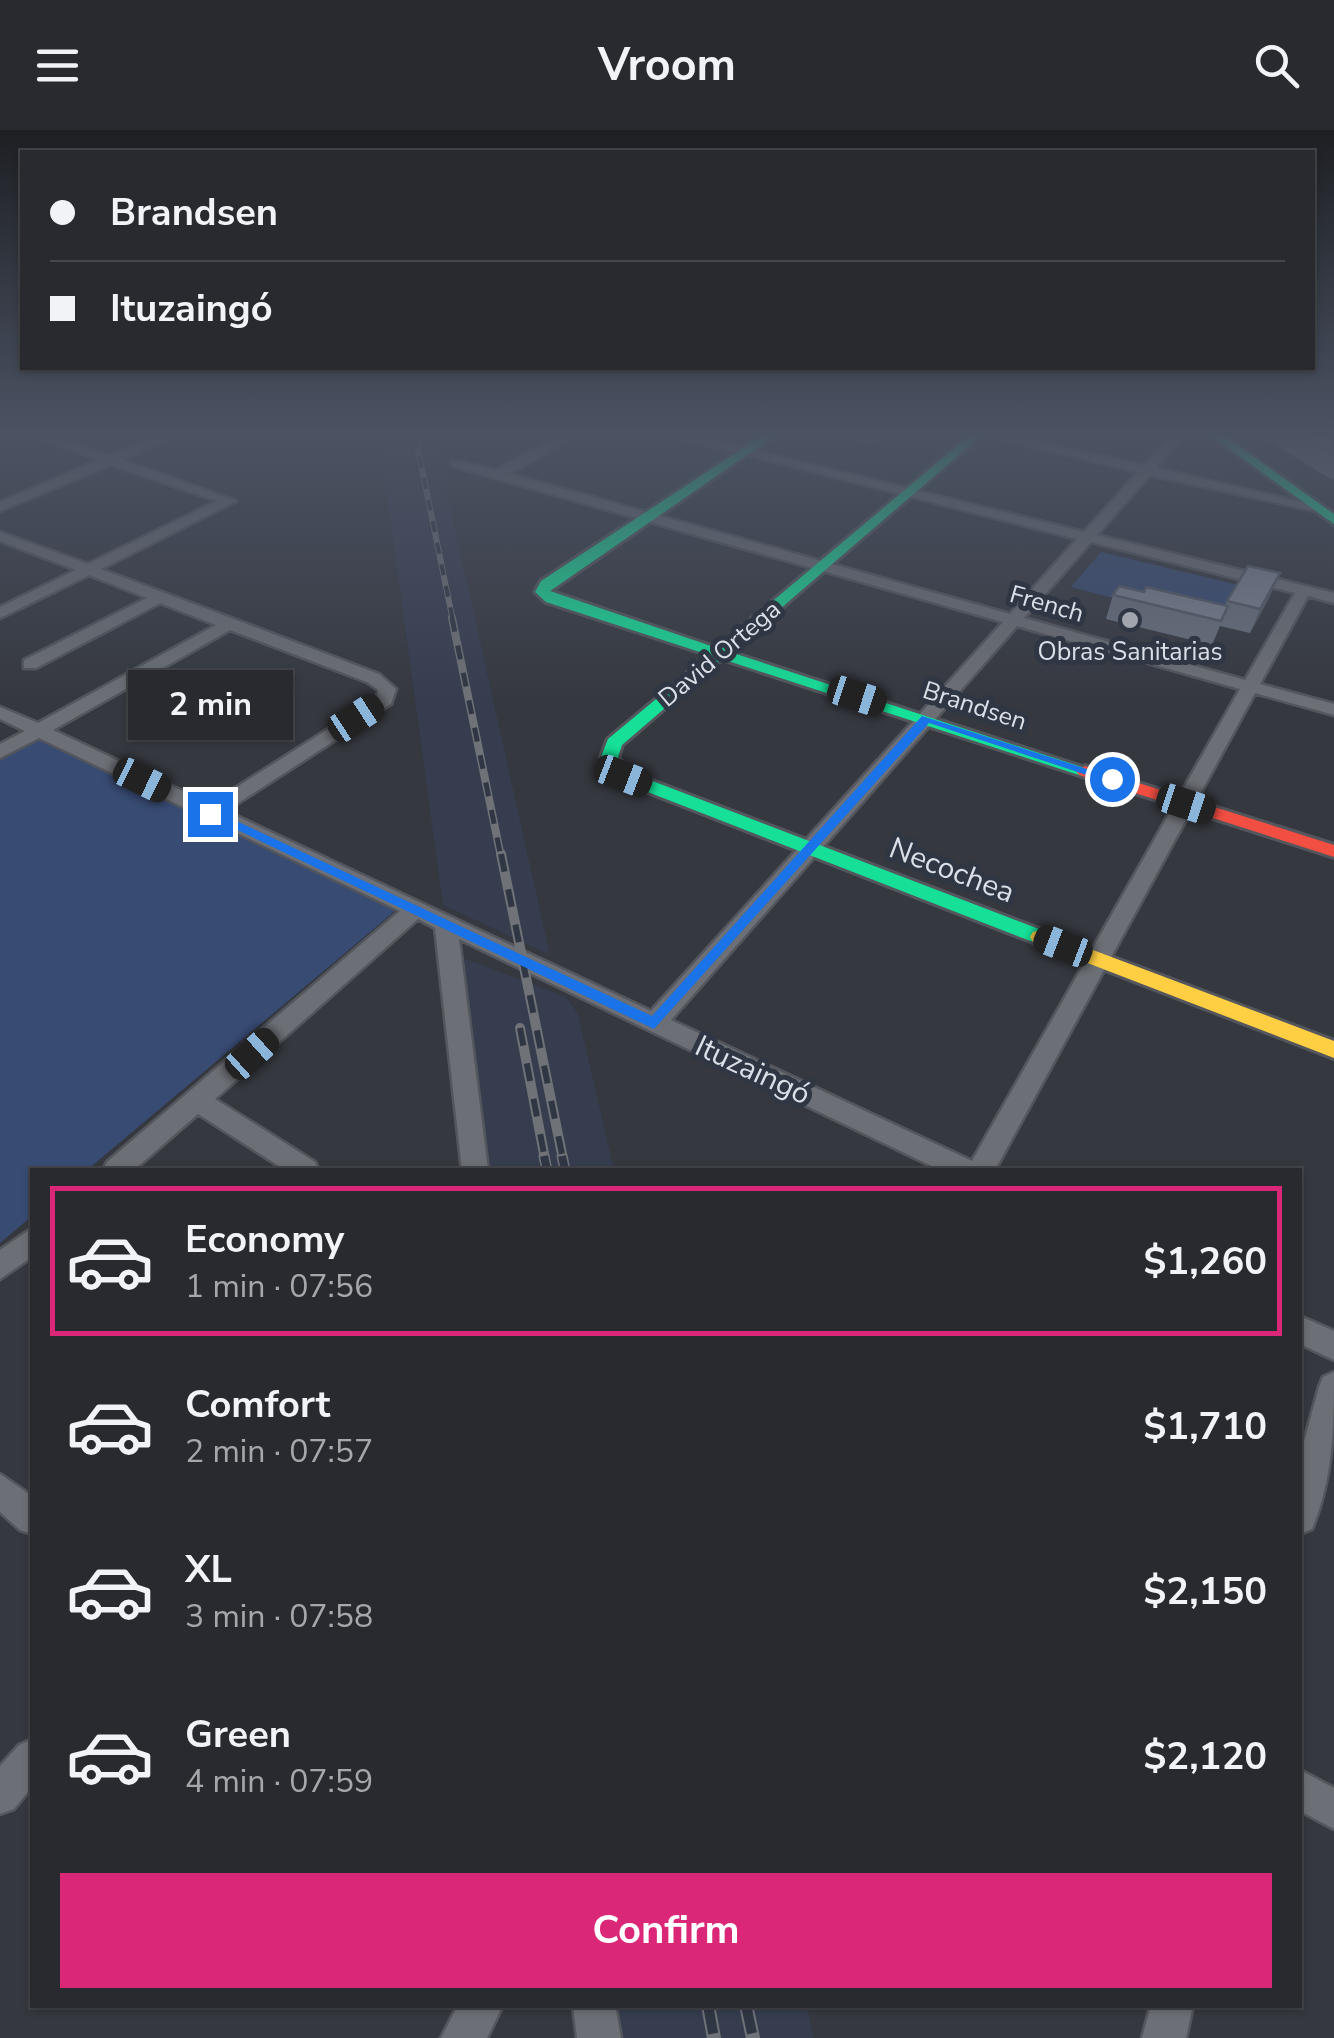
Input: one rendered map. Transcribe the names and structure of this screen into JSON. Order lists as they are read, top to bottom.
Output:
{
  "streets": {
    "main road": ["David Ortega", "Brandsen", "Necochea"],
    "street": ["French", "Ituzaingó"]
  },
  "crossings": [
    ["French", "David Ortega"],
    ["David Ortega", "Brandsen"],
    ["David Ortega", "Necochea"]
  ],
  "places": ["Obras Sanitarias"],
  "page": {
    "header": "Vroom",
    "banner": ["Brandsen", "Ituzaingó"],
    "bubble": "2 min",
    "list": [
      {
        "name": "Economy",
        "note": "1 min · 07:56",
        "value": "$1,260"
      },
      {
        "name": "Comfort",
        "note": "2 min · 07:57",
        "value": "$1,710"
      },
      {
        "name": "XL",
        "note": "3 min · 07:58",
        "value": "$2,150"
      },
      {
        "name": "Green",
        "note": "4 min · 07:59",
        "value": "$2,120"
      }
    ],
    "buttons": "Confirm"
  }
}
